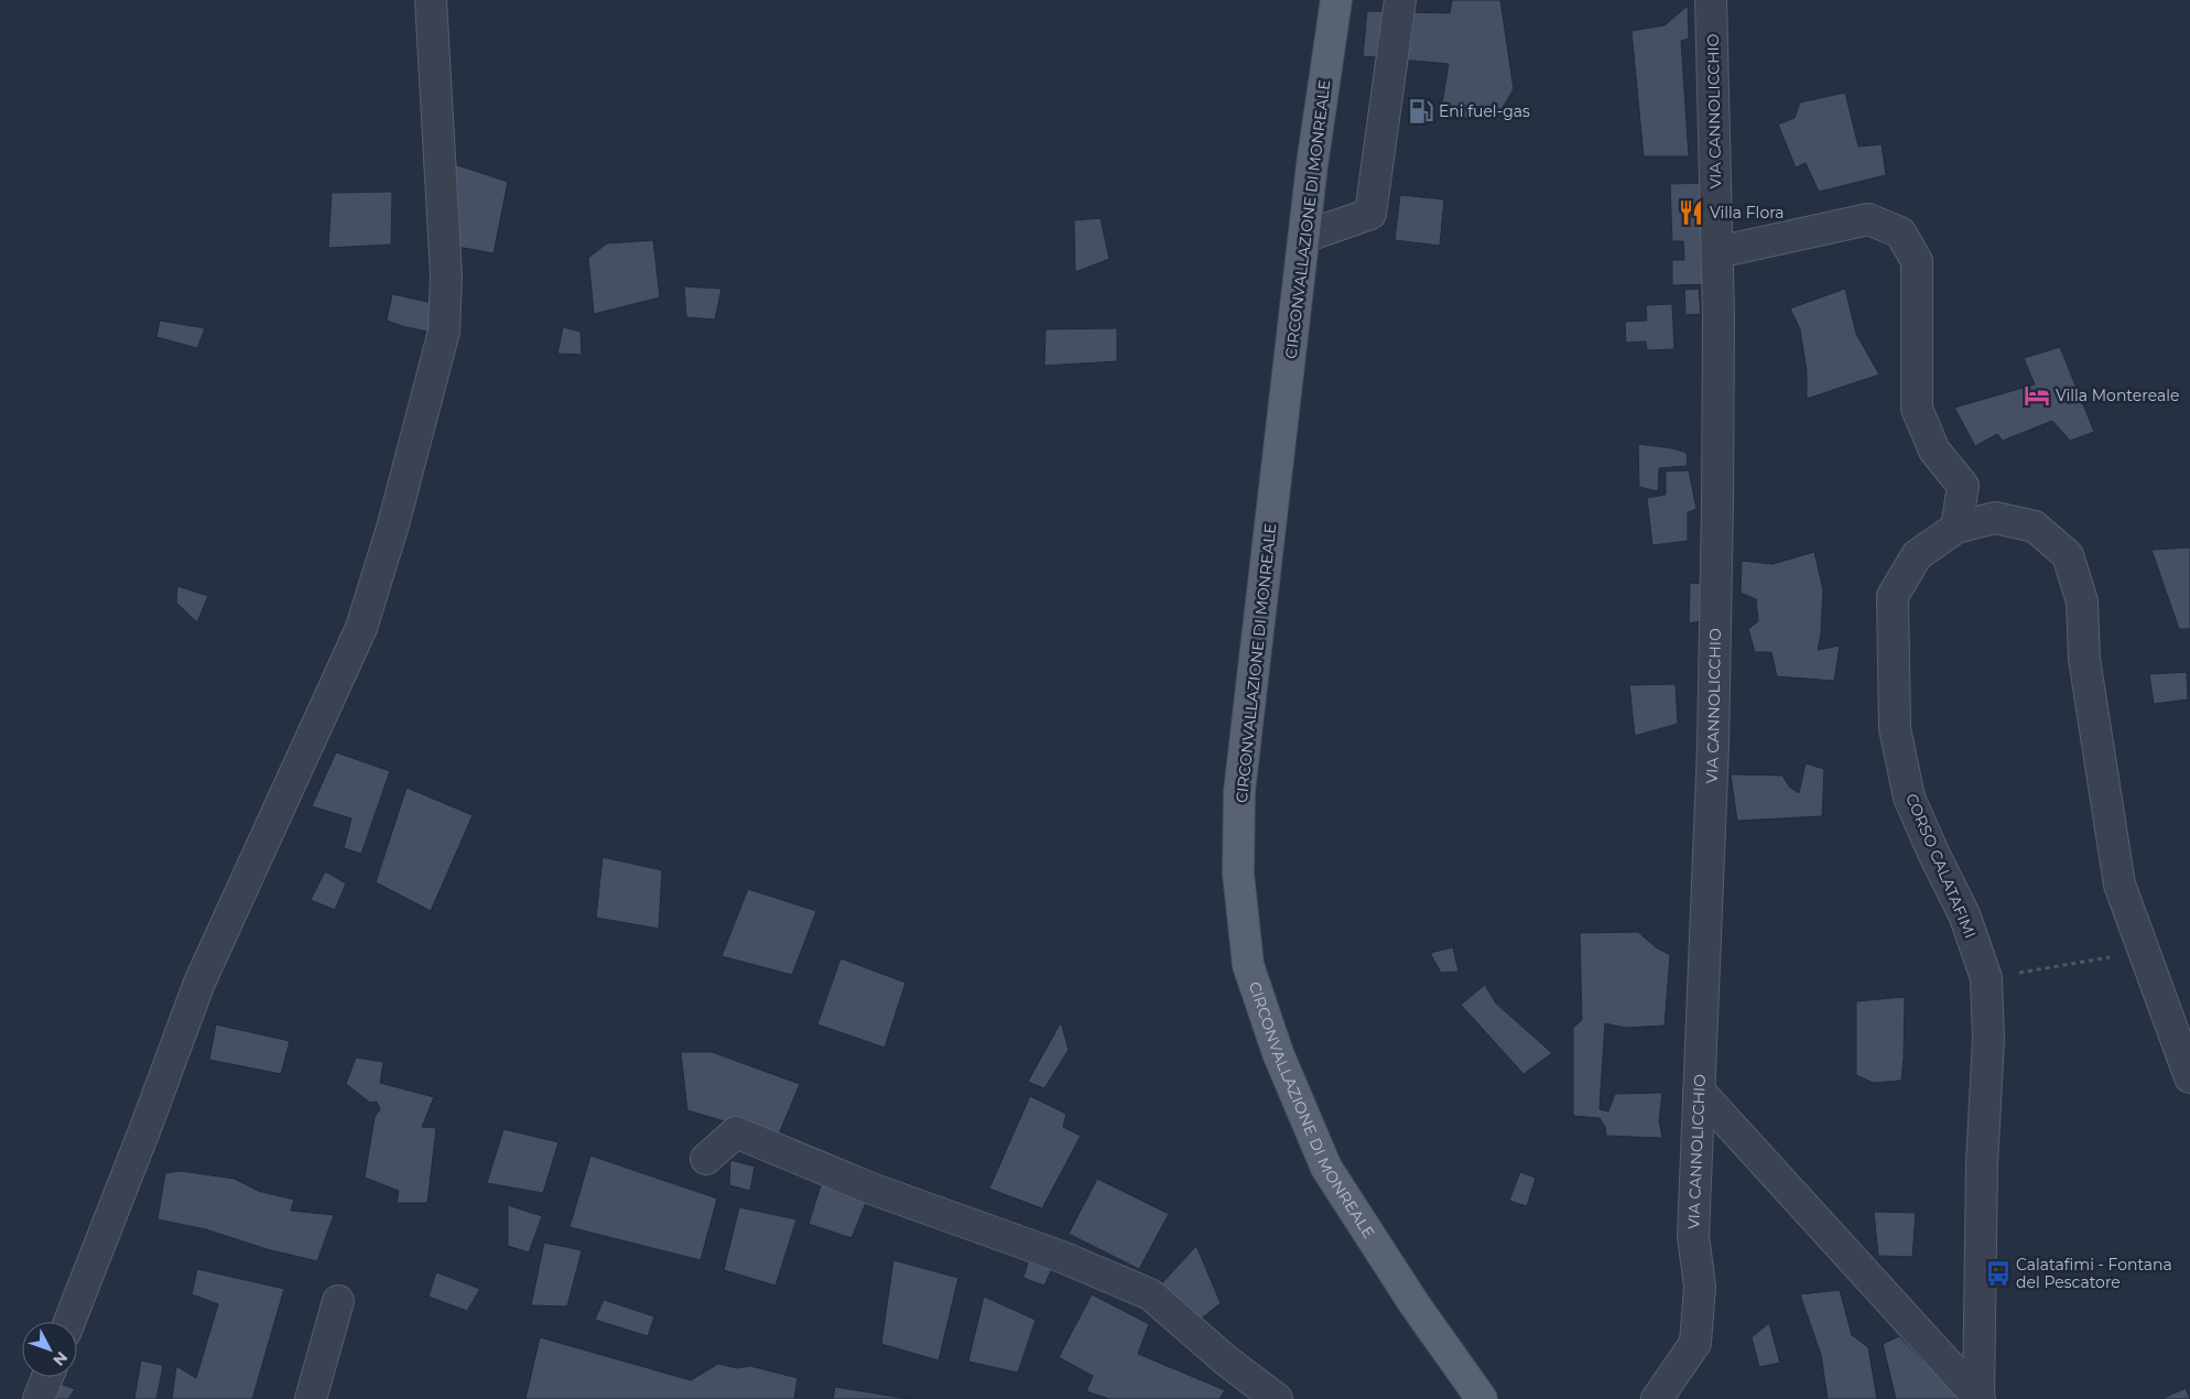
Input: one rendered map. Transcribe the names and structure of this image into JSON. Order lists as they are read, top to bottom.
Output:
{
  "streets": {
    "main road": ["CIRCONVALLAZIONE DI MONREALE"],
    "street": ["VIA CANNOLICCHIO", "CORSO CALATAFIMI"]
  },
  "places": {
    "fuel station": ["Eni fuel-gas"],
    "restaurant": ["Villa Flora"],
    "hotel": ["Villa Montereale"],
    "bus stop": ["Calatafimi - Fontana del Pescatore"]
  },
  "north": "bottom right"
}
